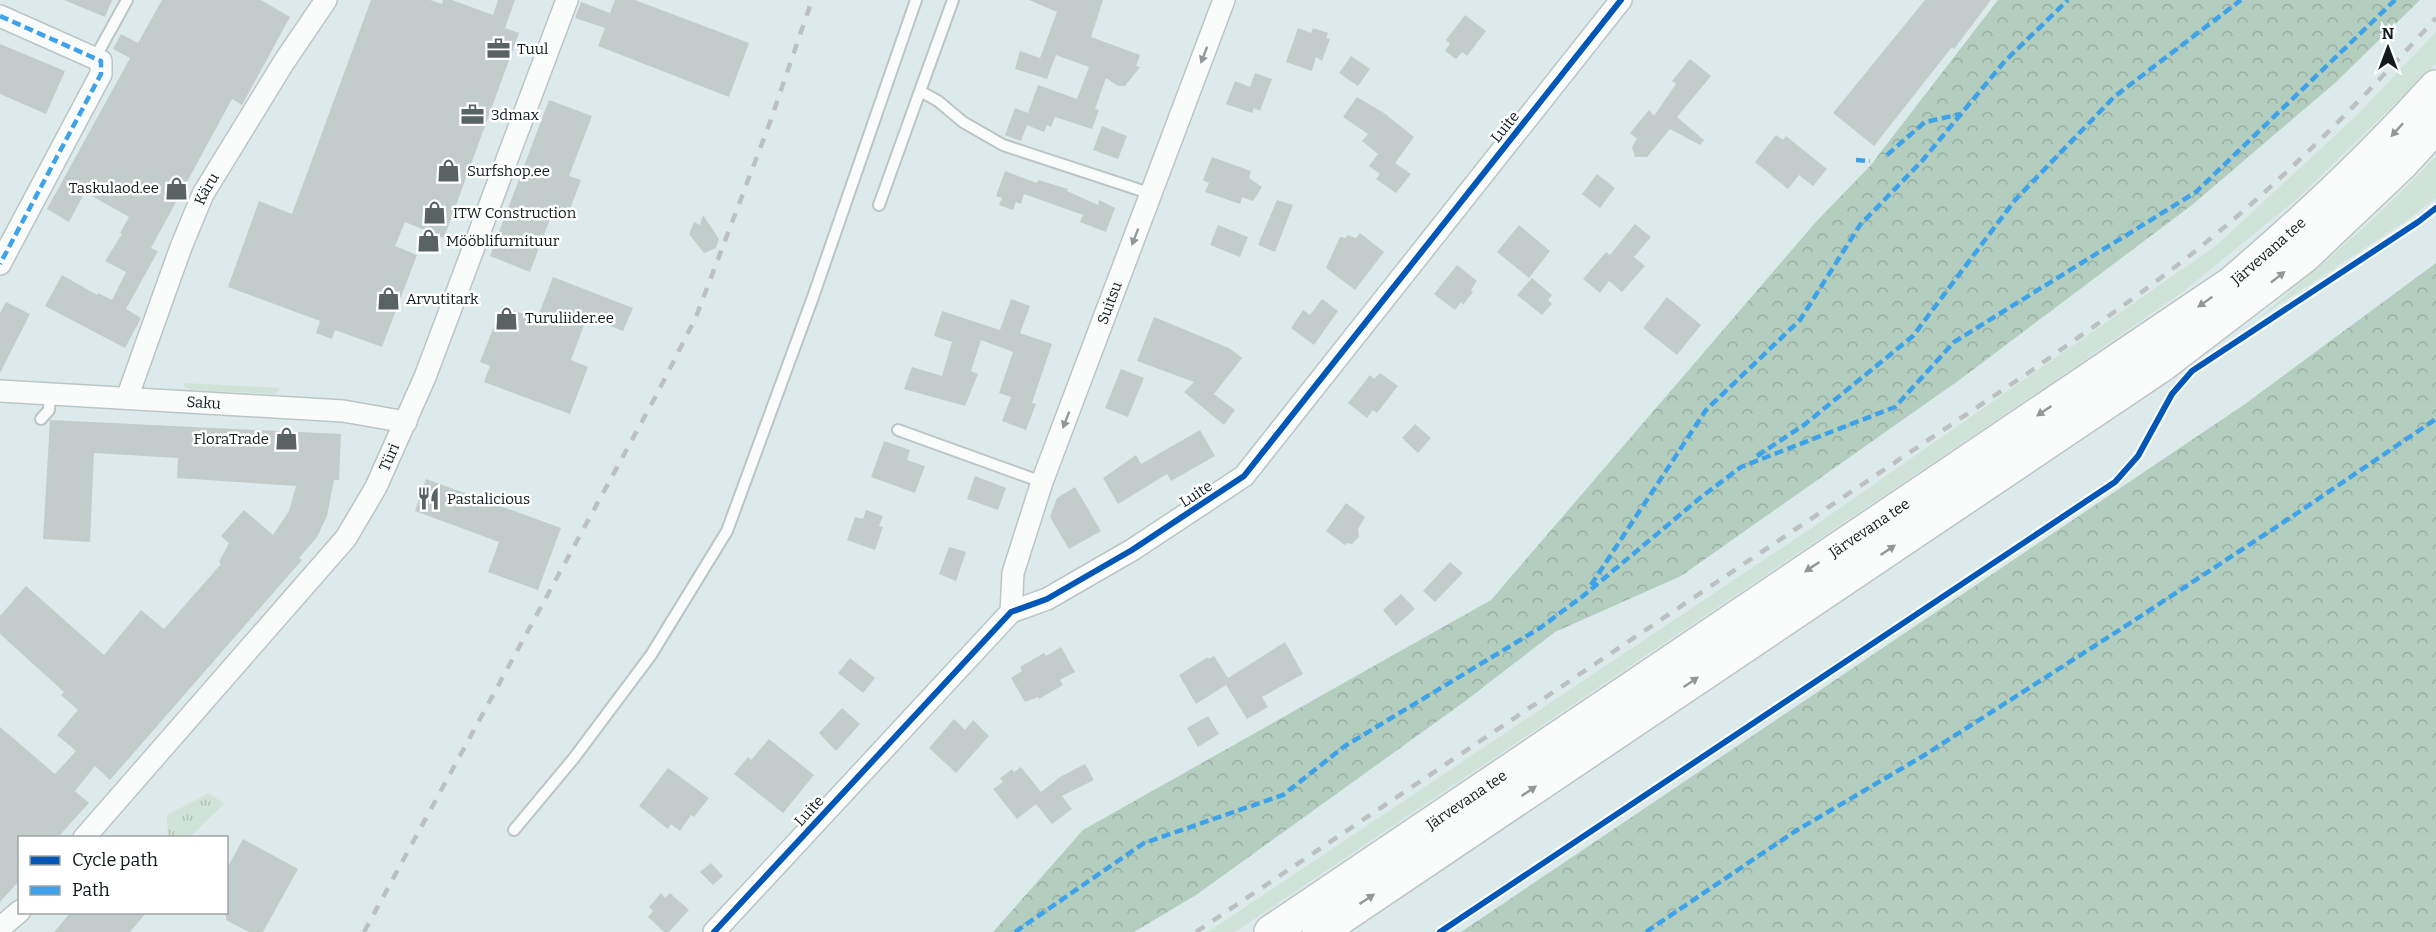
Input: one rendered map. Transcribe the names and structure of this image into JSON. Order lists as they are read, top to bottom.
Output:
{
  "streets": {
    "highway": ["Järvevana tee"],
    "street": [
      "Luite",
      "Käru",
      "Suitsu",
      "Saku",
      "Türi"
    ]
  },
  "crossings": [
    ["Luite", "Suitsu"],
    ["Käru", "Saku"],
    ["Saku", "Türi"]
  ],
  "one_way": ["Suitsu"],
  "places": {
    "office": ["Tuul", "3dmax"],
    "shop": [
      "Surfshop.ee",
      "Taskulaod.ee",
      "ITW Construction",
      "Mööblifurnituur",
      "Arvutitark",
      "Turuliider.ee",
      "FloraTrade"
    ],
    "restaurant": ["Pastalicious"]
  },
  "legend": ["Cycle path", "Path"],
  "north": "top"
}
